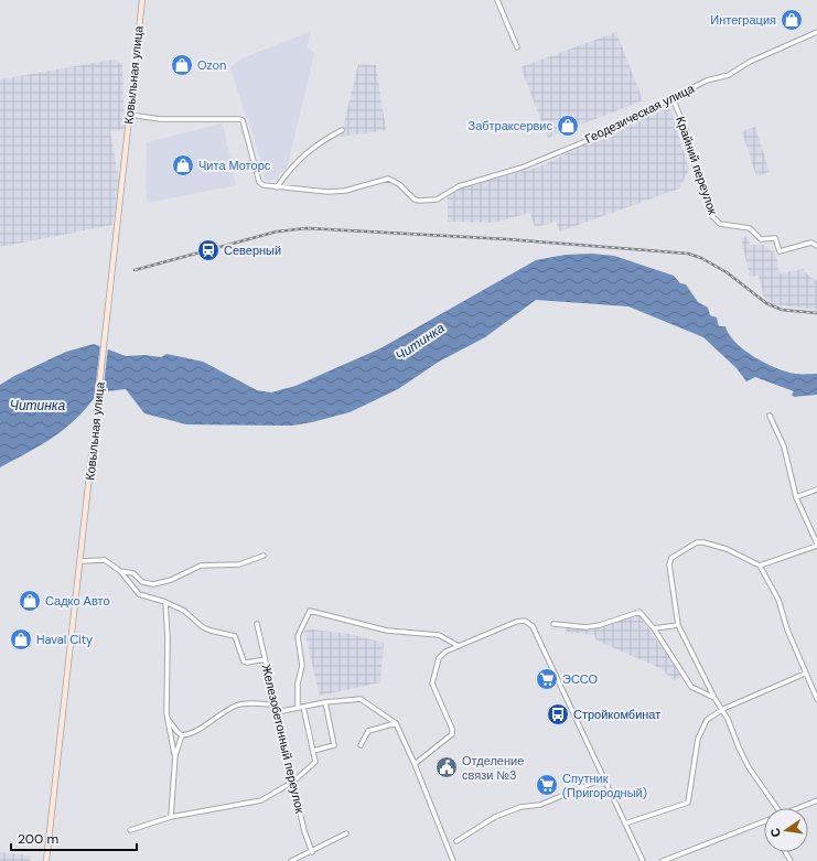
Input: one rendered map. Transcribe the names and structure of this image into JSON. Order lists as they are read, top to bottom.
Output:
{
  "streets": {
    "main road": ["Ковыльная улица"],
    "street": ["Геодезическая улица", "Крайний переулок", "Железобетонный переулок"]
  },
  "crossings": [
    ["Геодезическая улица", "Крайний переулок"]
  ],
  "water": ["Читинка"],
  "places": {
    "shop": [
      "Интеграция",
      "Ozon",
      "Забтраксервис",
      "Чита Моторс",
      "Садко Авто",
      "Haval Сity"
    ],
    "station": ["Северный"],
    "supermarket": ["ЭССО", "Спутник (Пригородный)"],
    "bus stop": ["Стройкомбинат"],
    "public building": ["Отделение связи №3"]
  },
  "scale_bar": "200 m",
  "north": "left"
}
